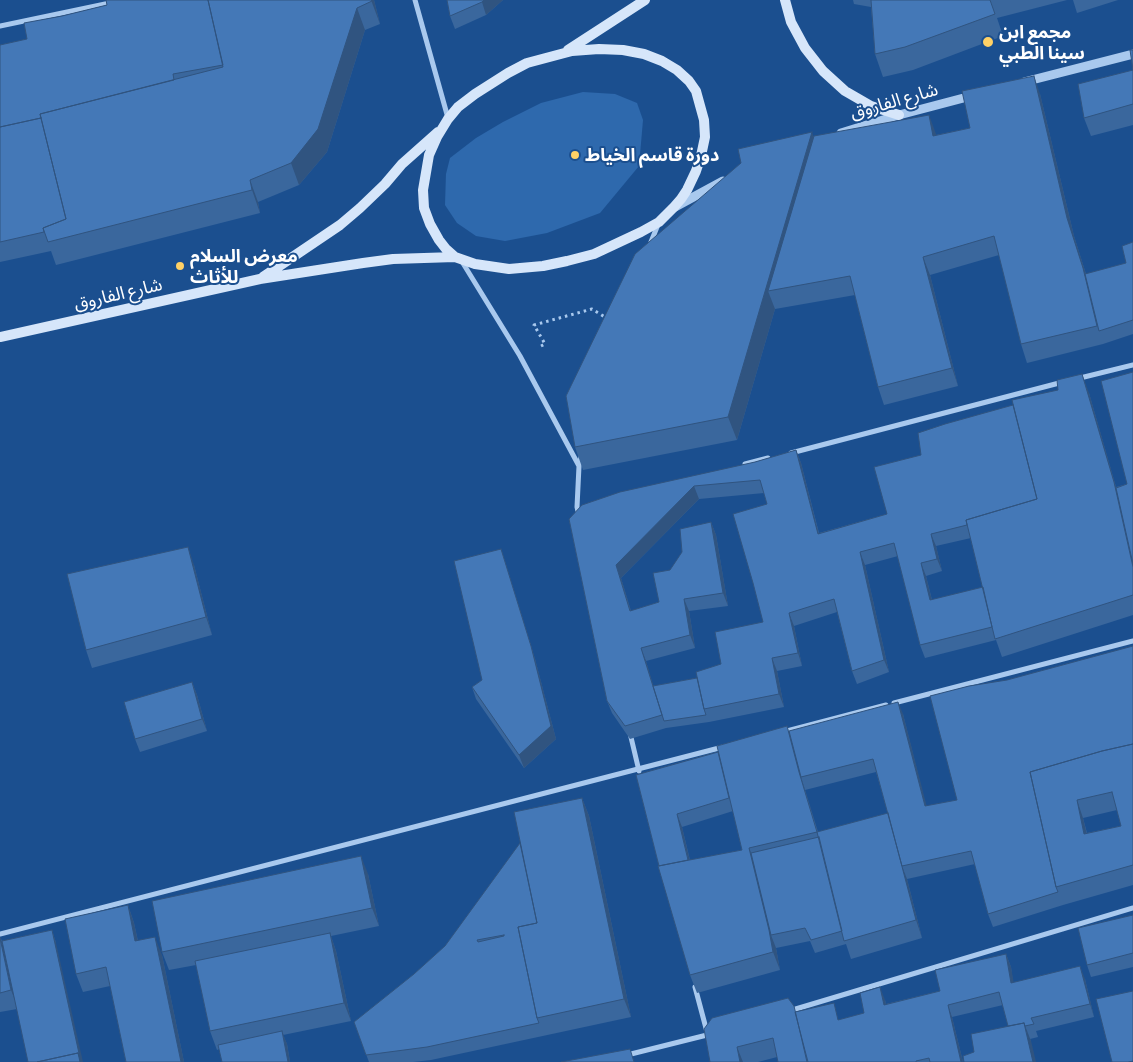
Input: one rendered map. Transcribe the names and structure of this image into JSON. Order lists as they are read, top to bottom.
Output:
{
  "streets": {
    "main road": ["شارع الفاروق"]
  },
  "places": ["مجمع ابن سينا الطبي", "دورة قاسم الخياط", "معرض السلام للأثاث"]
}
